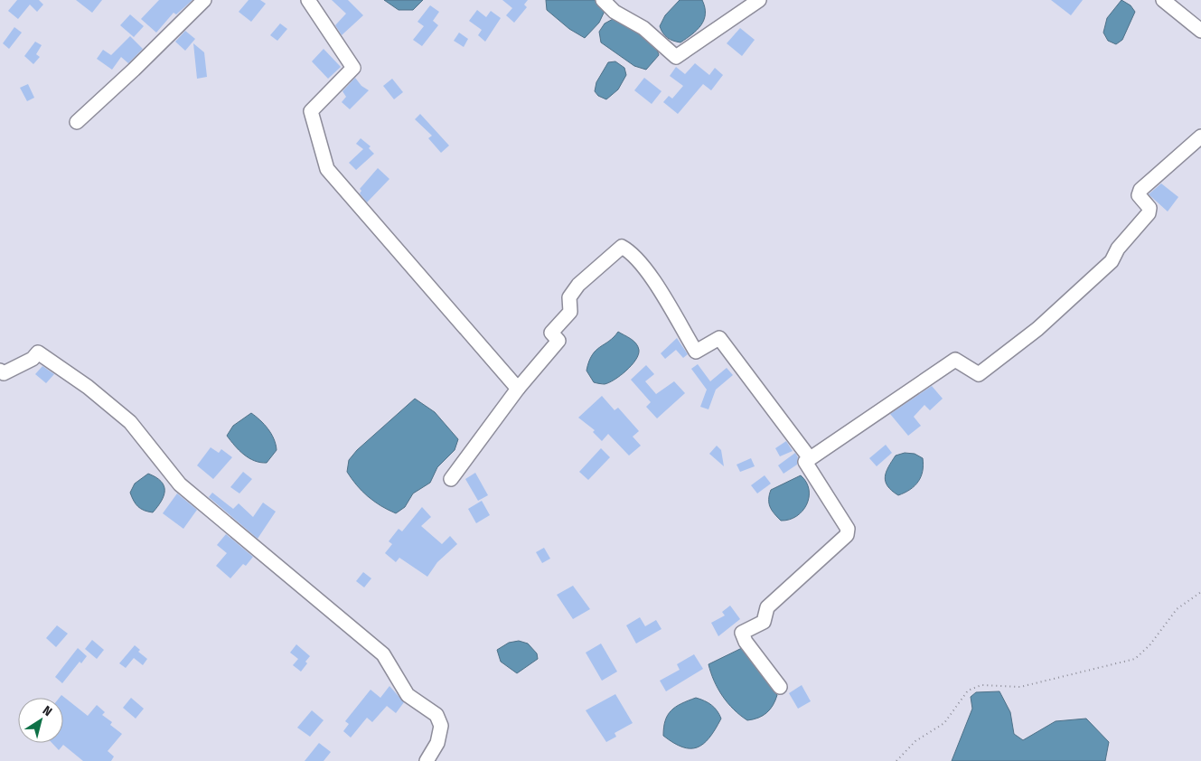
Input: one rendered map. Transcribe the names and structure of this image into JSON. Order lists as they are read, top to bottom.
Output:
{
  "north": "top right"
}
